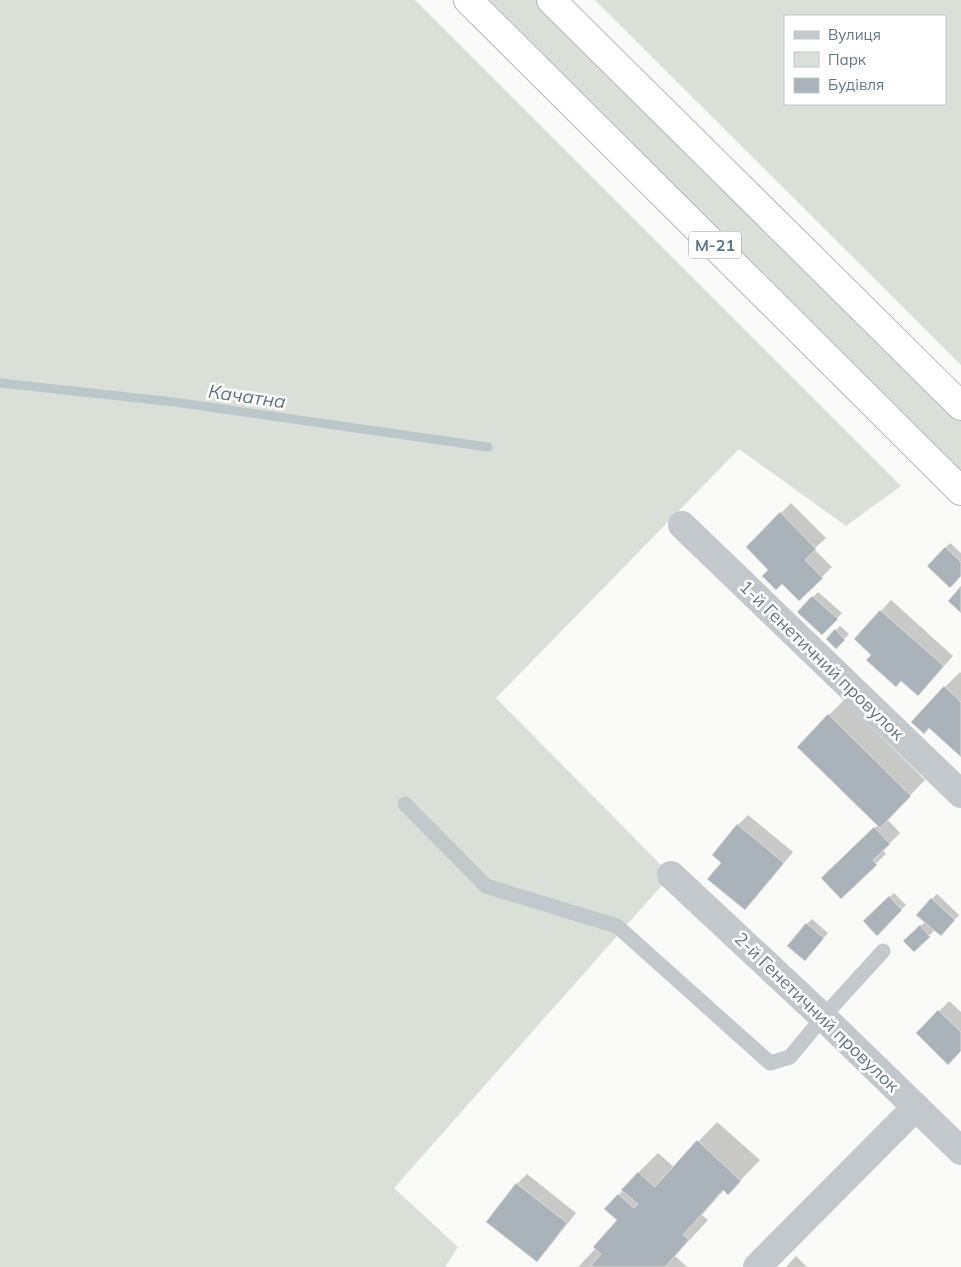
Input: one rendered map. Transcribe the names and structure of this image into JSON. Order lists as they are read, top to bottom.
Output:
{
  "streets": {
    "highway": ["М-21"],
    "street": ["1-й Генетичний провулок", "2-й Генетичний провулок"]
  },
  "water": ["Качатна"],
  "legend": ["Вулиця", "Парк", "Будівля"]
}
